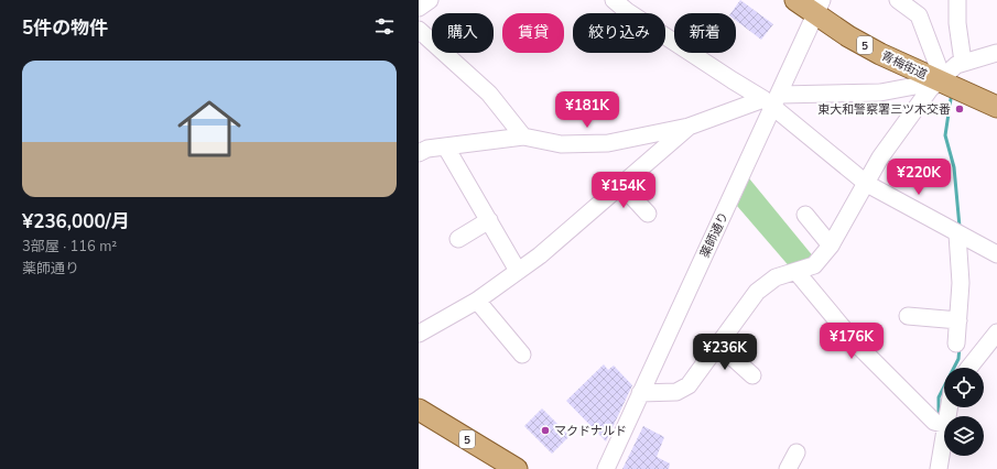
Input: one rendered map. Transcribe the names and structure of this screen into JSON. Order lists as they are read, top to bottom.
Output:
{
  "streets": {
    "main road": ["5", "青梅街道"],
    "street": ["薬師通り"]
  },
  "crossings": [
    ["青梅街道", "薬師通り"]
  ],
  "places": ["東大和警察署三ツ木交番", "マクドナルド"],
  "page": {
    "heading": "5件の物件",
    "chip": [
      "購入",
      "賃貸",
      "絞り込み",
      "新着"
    ],
    "list": [
      {
        "name": "¥236,000/月",
        "note": "3部屋 · 116 m² · 薬師通り"
      }
    ],
    "price": [
      "¥181K",
      "¥220K",
      "¥154K",
      "¥176K",
      "¥236K"
    ]
  }
}
